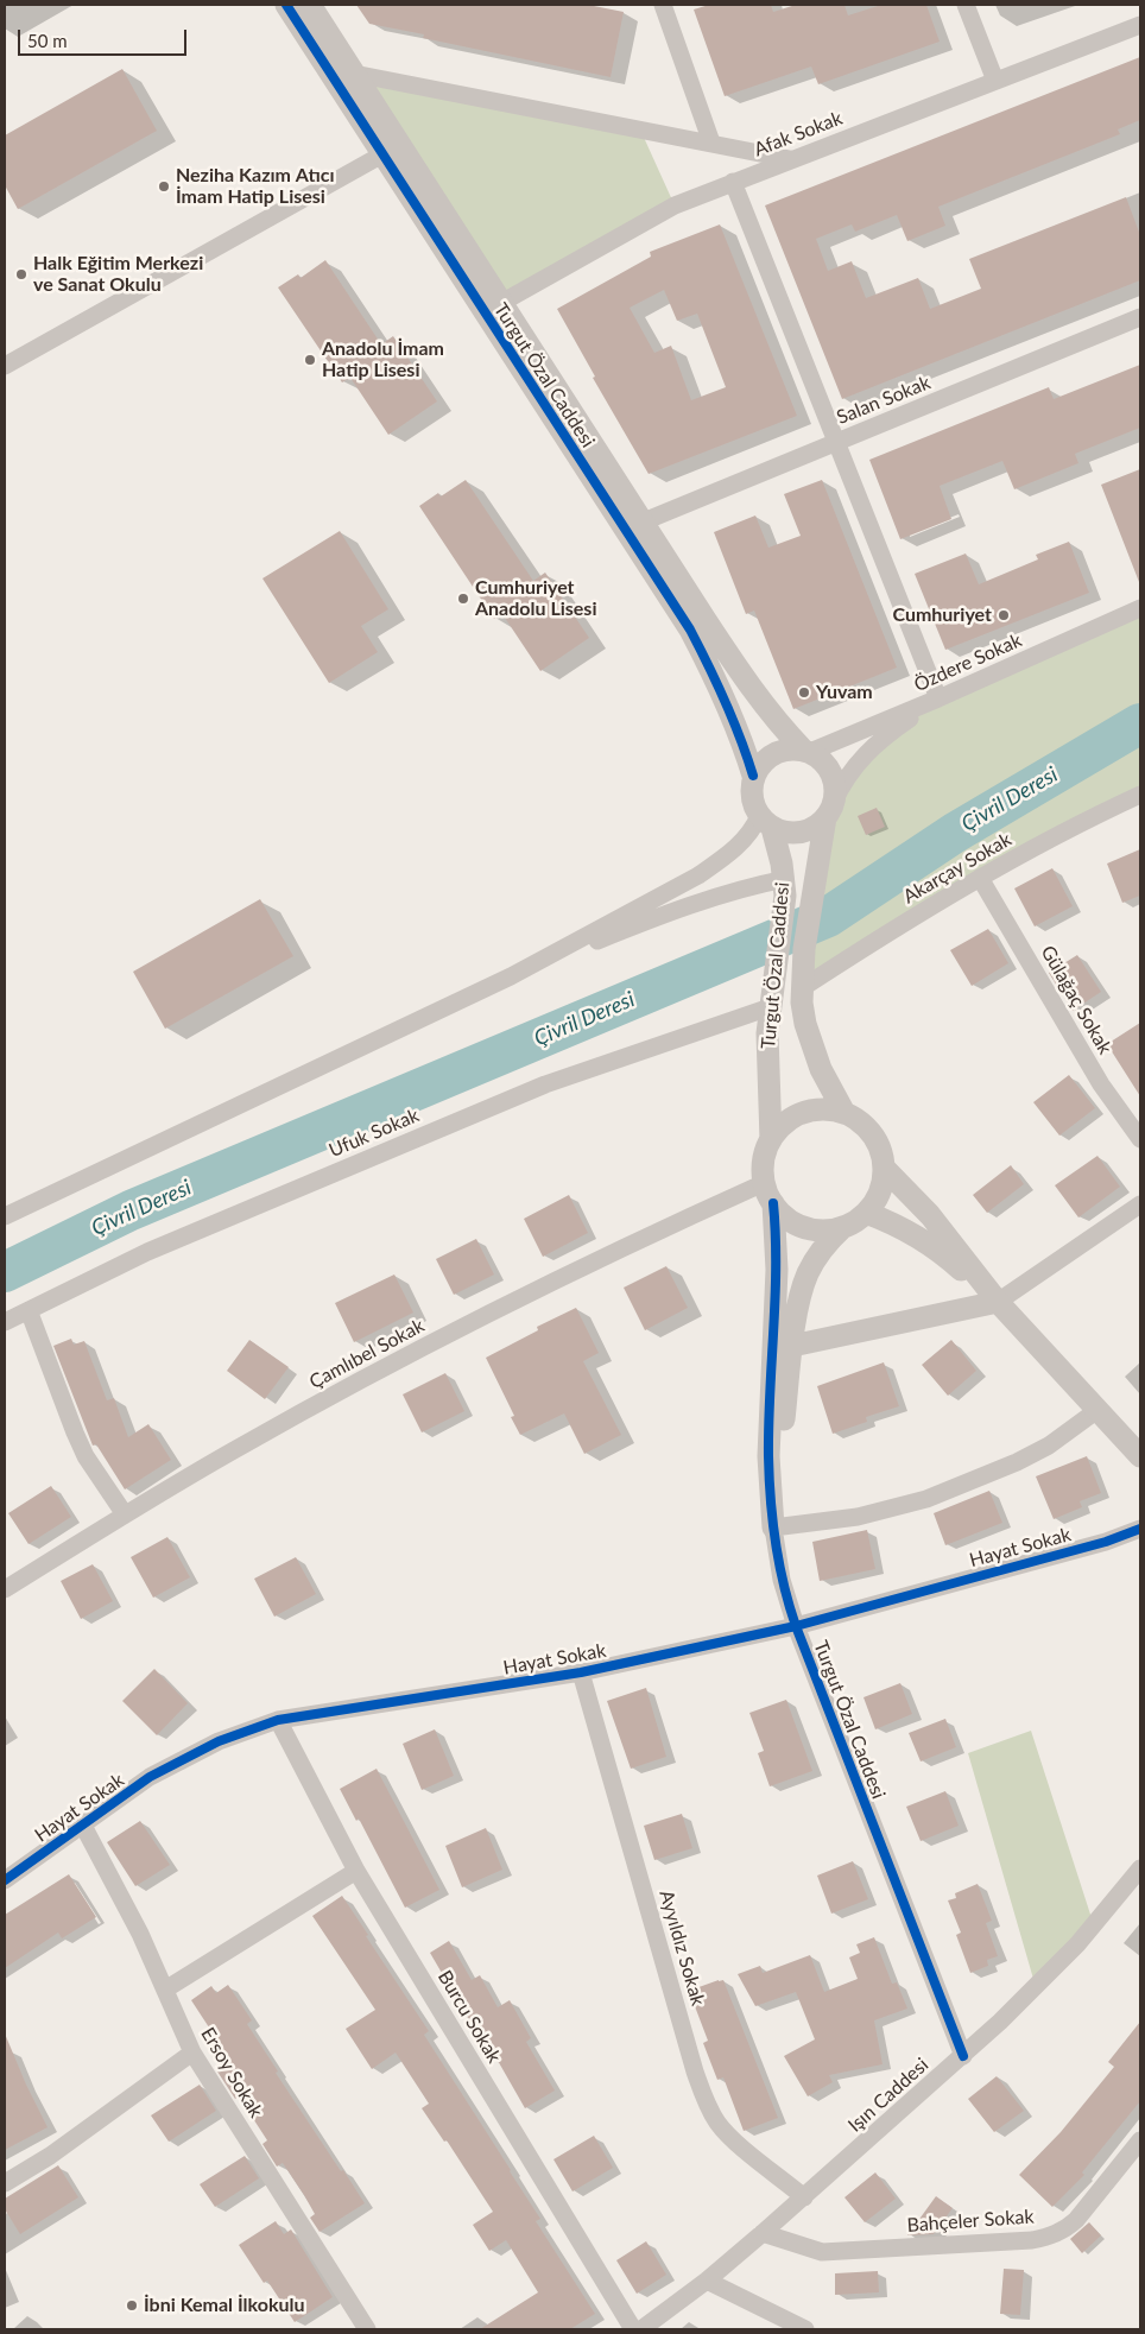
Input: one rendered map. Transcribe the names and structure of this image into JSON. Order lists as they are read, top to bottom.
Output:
{
  "streets": {
    "street": [
      "Afak Sokak",
      "Turgut Özal Caddesi",
      "Salan Sokak",
      "Özdere Sokak",
      "Akarçay Sokak",
      "Gülağaç Sokak",
      "Ufuk Sokak",
      "Çamlıbel Sokak",
      "Hayat Sokak",
      "Ayyıldız Sokak",
      "Burcu Sokak",
      "Ersoy Sokak",
      "Işın Caddesi",
      "Bahçeler Sokak"
    ]
  },
  "crossings": [
    ["Afak Sokak", "Turgut Özal Caddesi"],
    ["Turgut Özal Caddesi", "Salan Sokak"],
    ["Turgut Özal Caddesi", "Özdere Sokak"],
    ["Turgut Özal Caddesi", "Akarçay Sokak"],
    ["Turgut Özal Caddesi", "Ufuk Sokak"],
    ["Turgut Özal Caddesi", "Çamlıbel Sokak"],
    ["Turgut Özal Caddesi", "Hayat Sokak"],
    ["Turgut Özal Caddesi", "Işın Caddesi"],
    ["Akarçay Sokak", "Gülağaç Sokak"],
    ["Hayat Sokak", "Ayyıldız Sokak"],
    ["Hayat Sokak", "Burcu Sokak"],
    ["Hayat Sokak", "Ersoy Sokak"],
    ["Ayyıldız Sokak", "Işın Caddesi"],
    ["Işın Caddesi", "Bahçeler Sokak"]
  ],
  "water": ["Çivril Deresi"],
  "places": [
    "Neziha Kazım Atıcı İmam Hatip Lisesi",
    "Halk Eğitim Merkezi ve Sanat Okulu",
    "Anadolu İmam Hatip Lisesi",
    "Cumhuriyet Anadolu Lisesi",
    "Cumhuriyet",
    "Yuvam",
    "İbni Kemal İlkokulu"
  ],
  "scale_bar": "50 m"
}
